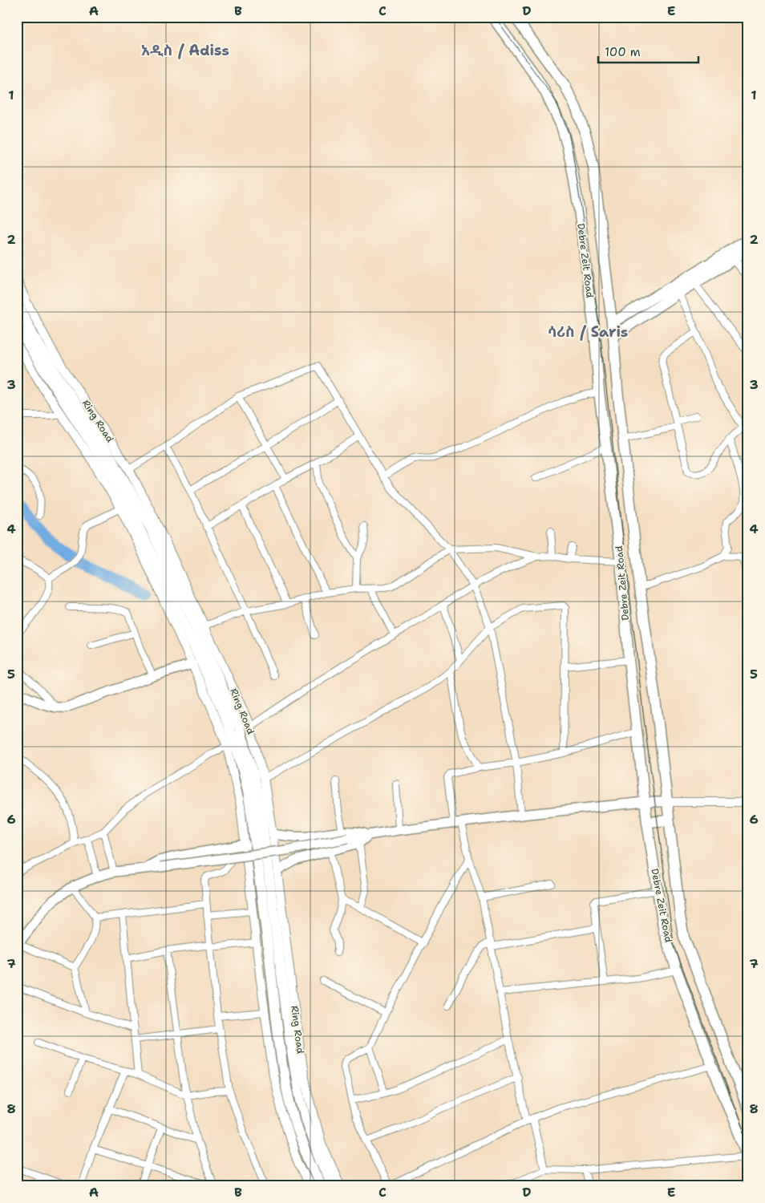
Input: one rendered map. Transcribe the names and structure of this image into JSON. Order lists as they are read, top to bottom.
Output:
{
  "streets": {
    "main road": ["Debre Zeit Road", "Ring Road"]
  },
  "districts": ["አዲስ / Adiss", "ሳሪስ / Saris"],
  "scale_bar": "100 m",
  "grid": {
    "columns": [
      "A",
      "B",
      "C",
      "D",
      "E"
    ],
    "rows": [
      "1",
      "2",
      "3",
      "4",
      "5",
      "6",
      "7",
      "8"
    ]
  }
}
